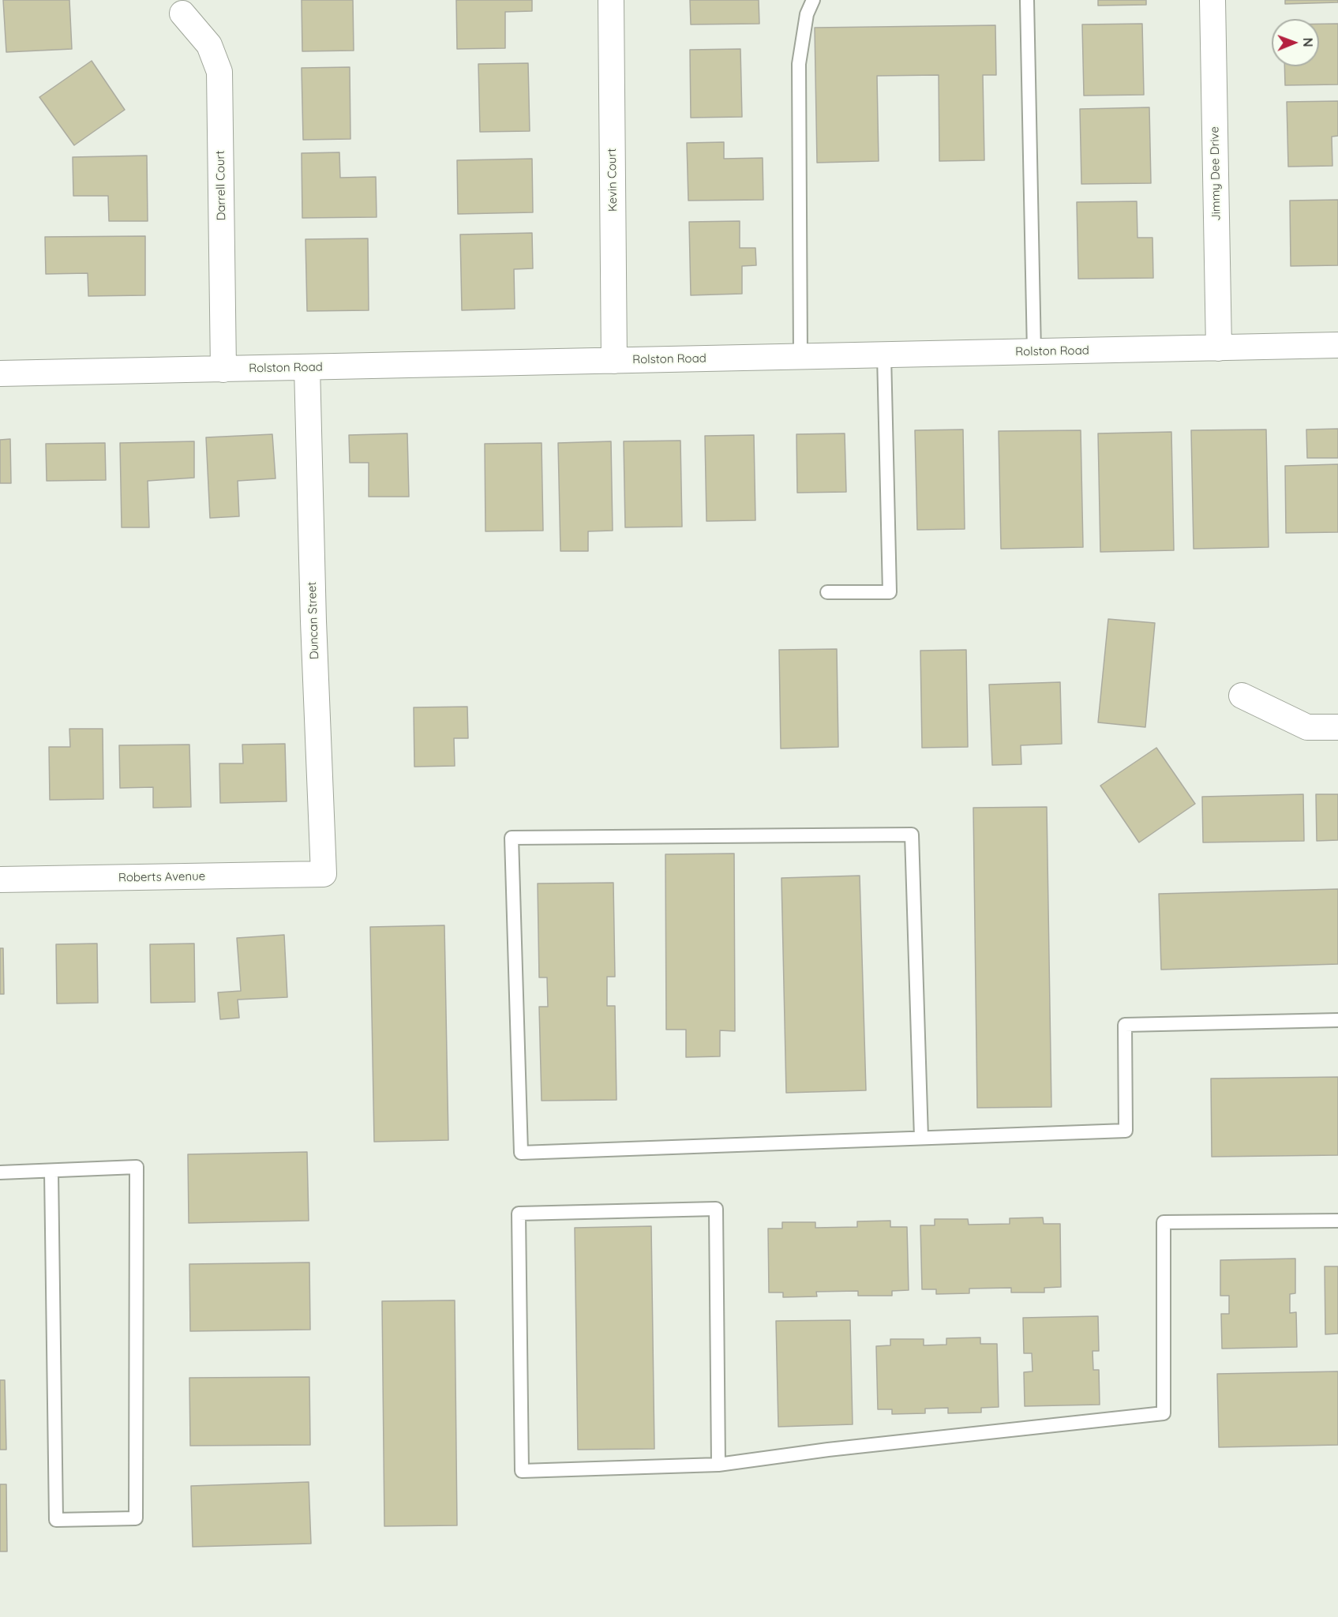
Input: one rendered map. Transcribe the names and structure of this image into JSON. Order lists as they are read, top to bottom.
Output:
{
  "streets": {
    "street": [
      "Jimmy Dee Drive",
      "Kevin Court",
      "Darrell Court",
      "Rolston Road",
      "Duncan Street",
      "Roberts Avenue"
    ]
  },
  "crossings": [
    ["Jimmy Dee Drive", "Rolston Road"],
    ["Kevin Court", "Rolston Road"],
    ["Darrell Court", "Rolston Road"],
    ["Rolston Road", "Duncan Street"],
    ["Duncan Street", "Roberts Avenue"]
  ],
  "north": "right"
}
